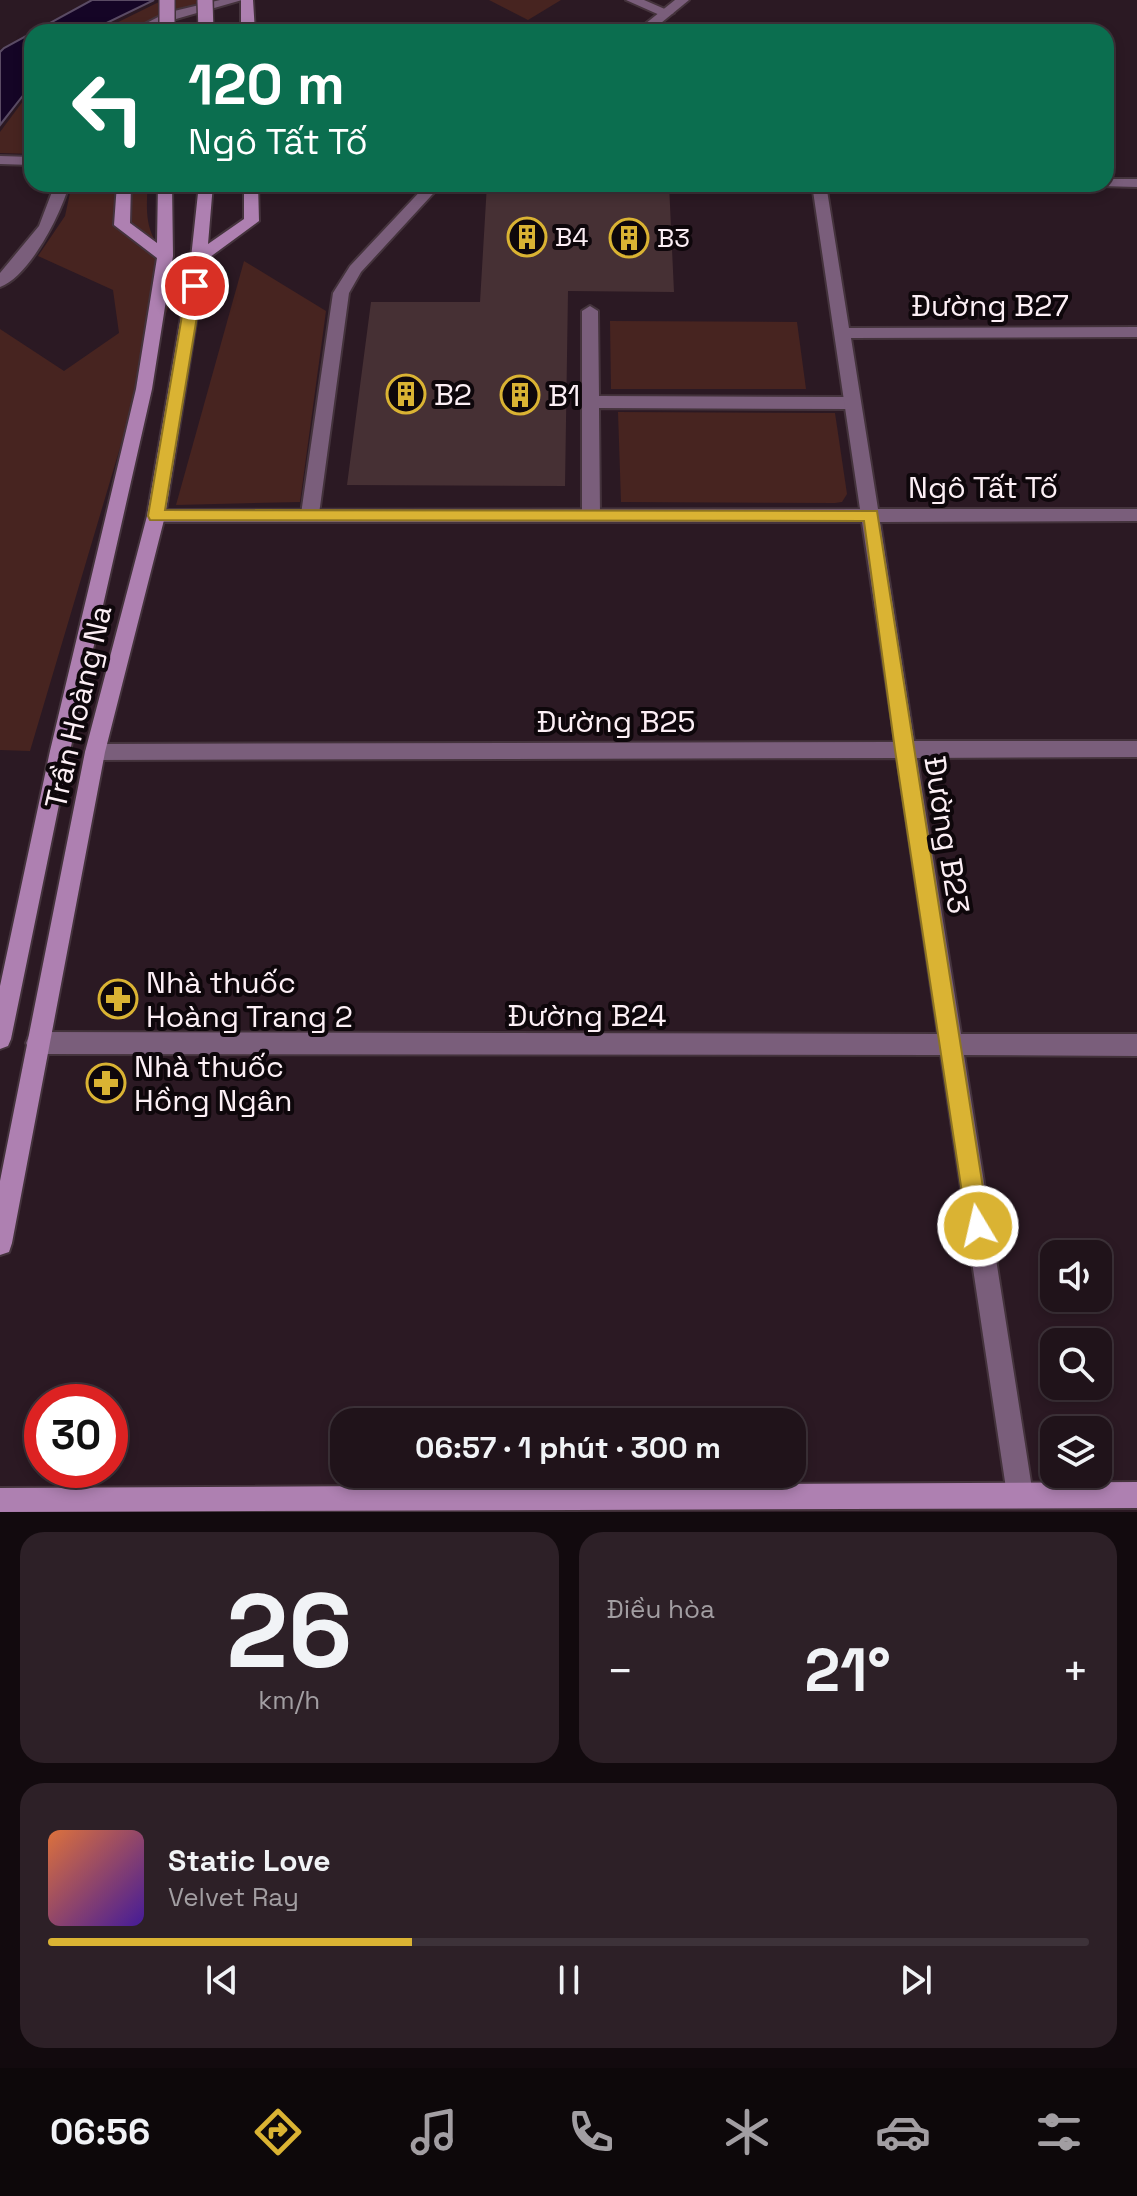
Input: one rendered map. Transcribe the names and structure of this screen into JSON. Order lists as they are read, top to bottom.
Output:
{
  "streets": {
    "main road": ["Trần Hoàng Na"],
    "street": [
      "Đường B27",
      "Ngô Tất Tố",
      "Đường B25",
      "Đường B23",
      "Đường B24"
    ]
  },
  "crossings": [
    ["Đường B27", "Đường B23"],
    ["Ngô Tất Tố", "Trần Hoàng Na"],
    ["Ngô Tất Tố", "Đường B23"],
    ["Trần Hoàng Na", "Đường B25"],
    ["Trần Hoàng Na", "Đường B24"],
    ["Đường B25", "Đường B23"],
    ["Đường B23", "Đường B24"]
  ],
  "places": {
    "building": [
      "B4",
      "B3",
      "B2",
      "B1"
    ],
    "pharmacy": ["Nhà thuốc Hoàng Trang 2", "Nhà thuốc Hồng Ngân"]
  },
  "page": {
    "turn": ["120 m", "Ngô Tất Tố"],
    "limit": "30",
    "trip": "06:57 · 1 phút · 300 m",
    "tile": [
      ["26", "km/h"],
      "Điều hòa"
    ],
    "heat": ["−", "21°", "+"],
    "song": ["Static Love", "Velvet Ray"],
    "tabs": "06:56"
  }
}
